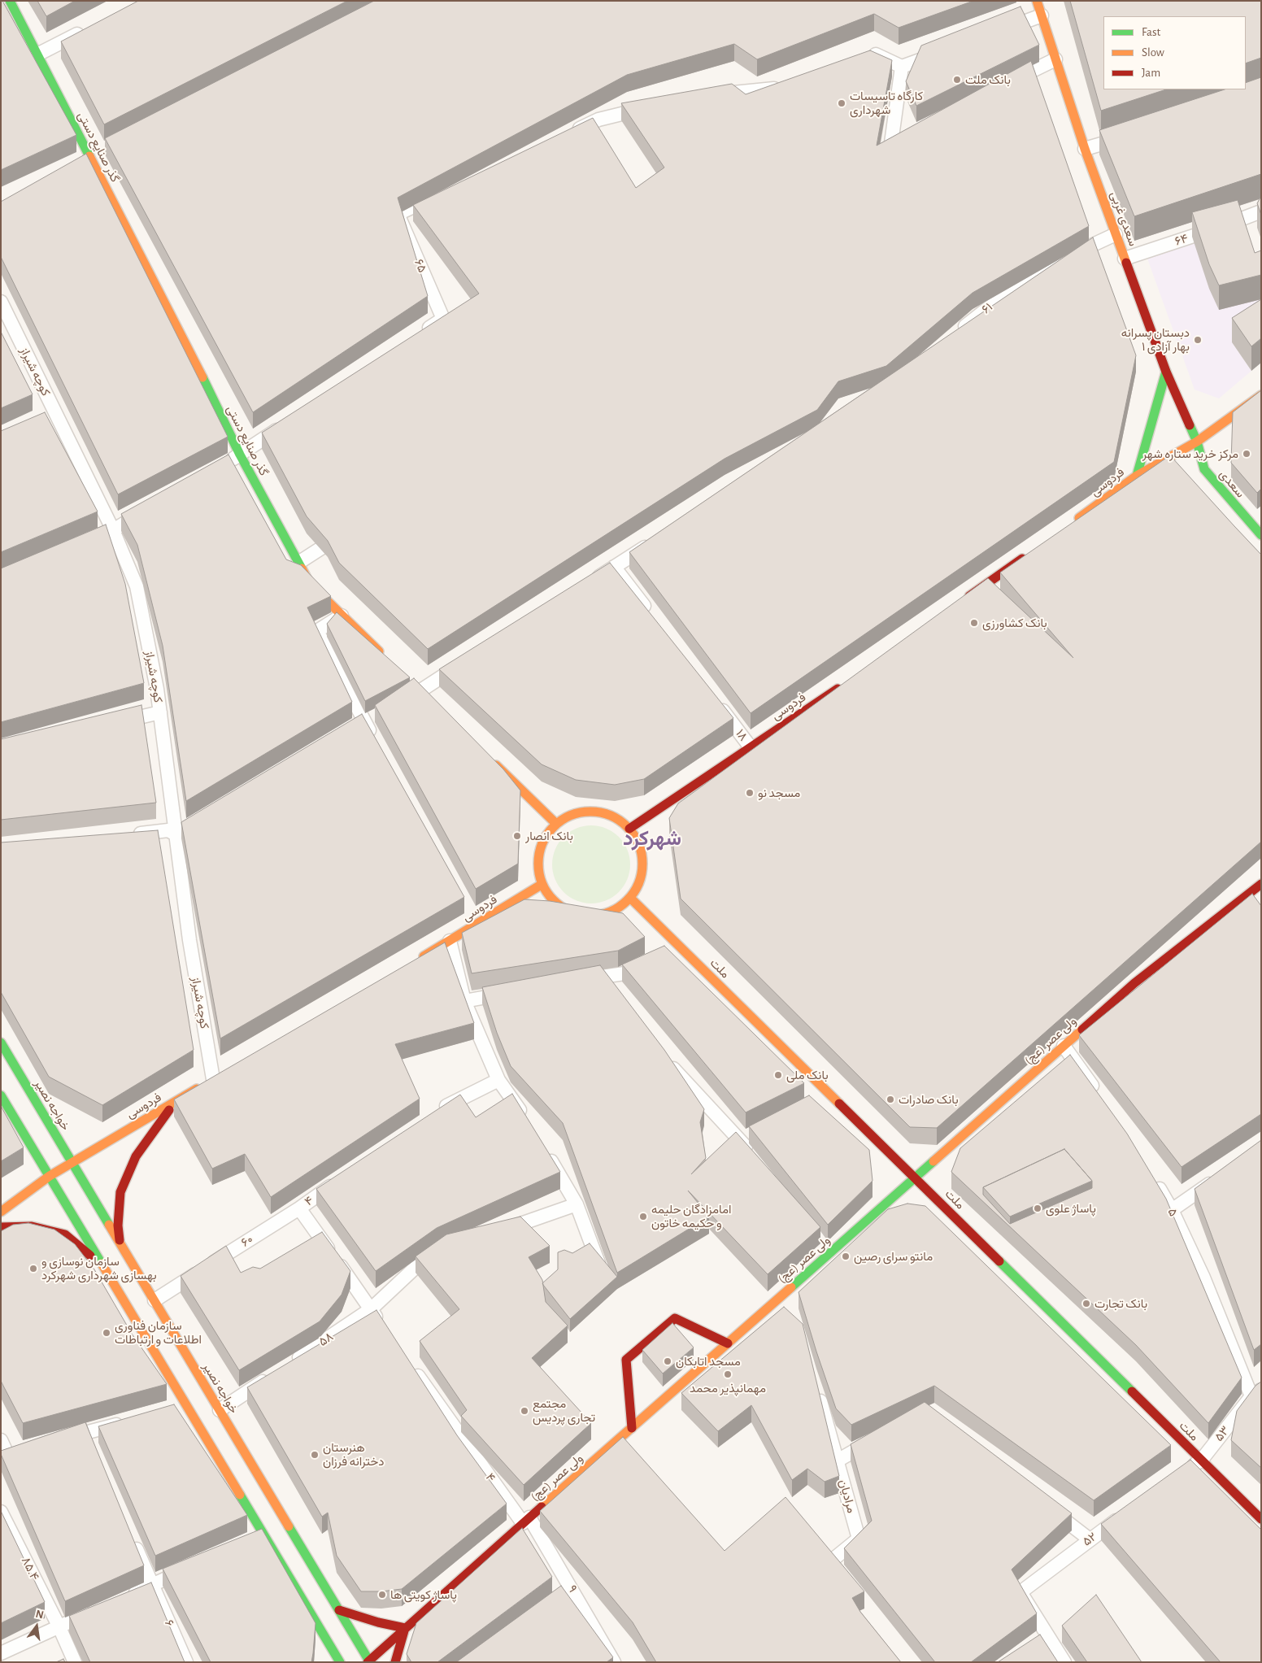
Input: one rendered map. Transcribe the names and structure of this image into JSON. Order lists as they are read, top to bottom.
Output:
{
  "streets": {
    "main road": [
      "گذر صنایع دستی",
      "سعدی غربی",
      "فردوسی",
      "سعدی",
      "ملت",
      "ولی عصر (عج)",
      "خواجه نصیر"
    ],
    "street": [
      "۶۴",
      "۶۵",
      "۶۱",
      "کوچه شیراز",
      "۱۸",
      "۴",
      "۵",
      "۶۰",
      "۵۸",
      "۵۳",
      "مرادیان",
      "۵۲",
      "۸۵.۴",
      "۹",
      "۶"
    ]
  },
  "crossings": [
    ["سعدی غربی", "۶۴"],
    ["سعدی غربی", "۶۱"],
    ["سعدی غربی", "فردوسی"],
    ["سعدی غربی", "سعدی"],
    ["کوچه شیراز", "فردوسی"],
    ["فردوسی", "سعدی"],
    ["فردوسی", "۱۸"],
    ["فردوسی", "ملت"],
    ["فردوسی", "خواجه نصیر"],
    ["ملت", "ولی عصر (عج)"],
    ["ملت", "۵۳"],
    ["ولی عصر (عج)", "خواجه نصیر"],
    ["ولی عصر (عج)", "۴"],
    ["ولی عصر (عج)", "۹"],
    ["خواجه نصیر", "۶۰"],
    ["۴", "۶۰"],
    ["۴", "۵۸"],
    ["۴", "۹"],
    ["۵", "۵۳"]
  ],
  "districts": ["شهرکرد"],
  "places": [
    "بانک ملت",
    "کارگاه تاسیسات شهرداری",
    "دبستان پسرانه بهار آزادی ۱",
    "مرکز خرید ستاره شهر",
    "بانک کشاورزی",
    "مسجد نو",
    "بانک انصار",
    "بانک ملی",
    "بانک صادرات",
    "پاساژ علوی",
    "امامزادگان حلیمه و حکیمه خاتون",
    "مانتو سرای رصین",
    "سازمان نوسازی و بهسازی شهرداری شهرکرد",
    "بانک تجارت",
    "سازمان فناوری اطلاعات و ارتباطات",
    "مسجد اتابکان",
    "مهمانپذیر محمد",
    "مجتمع تجاری پردیس",
    "هنرستان دخترانه فرزان",
    "پاساژ کویتی ها"
  ],
  "legend": ["Fast", "Slow", "Jam"],
  "north": "top"
}
